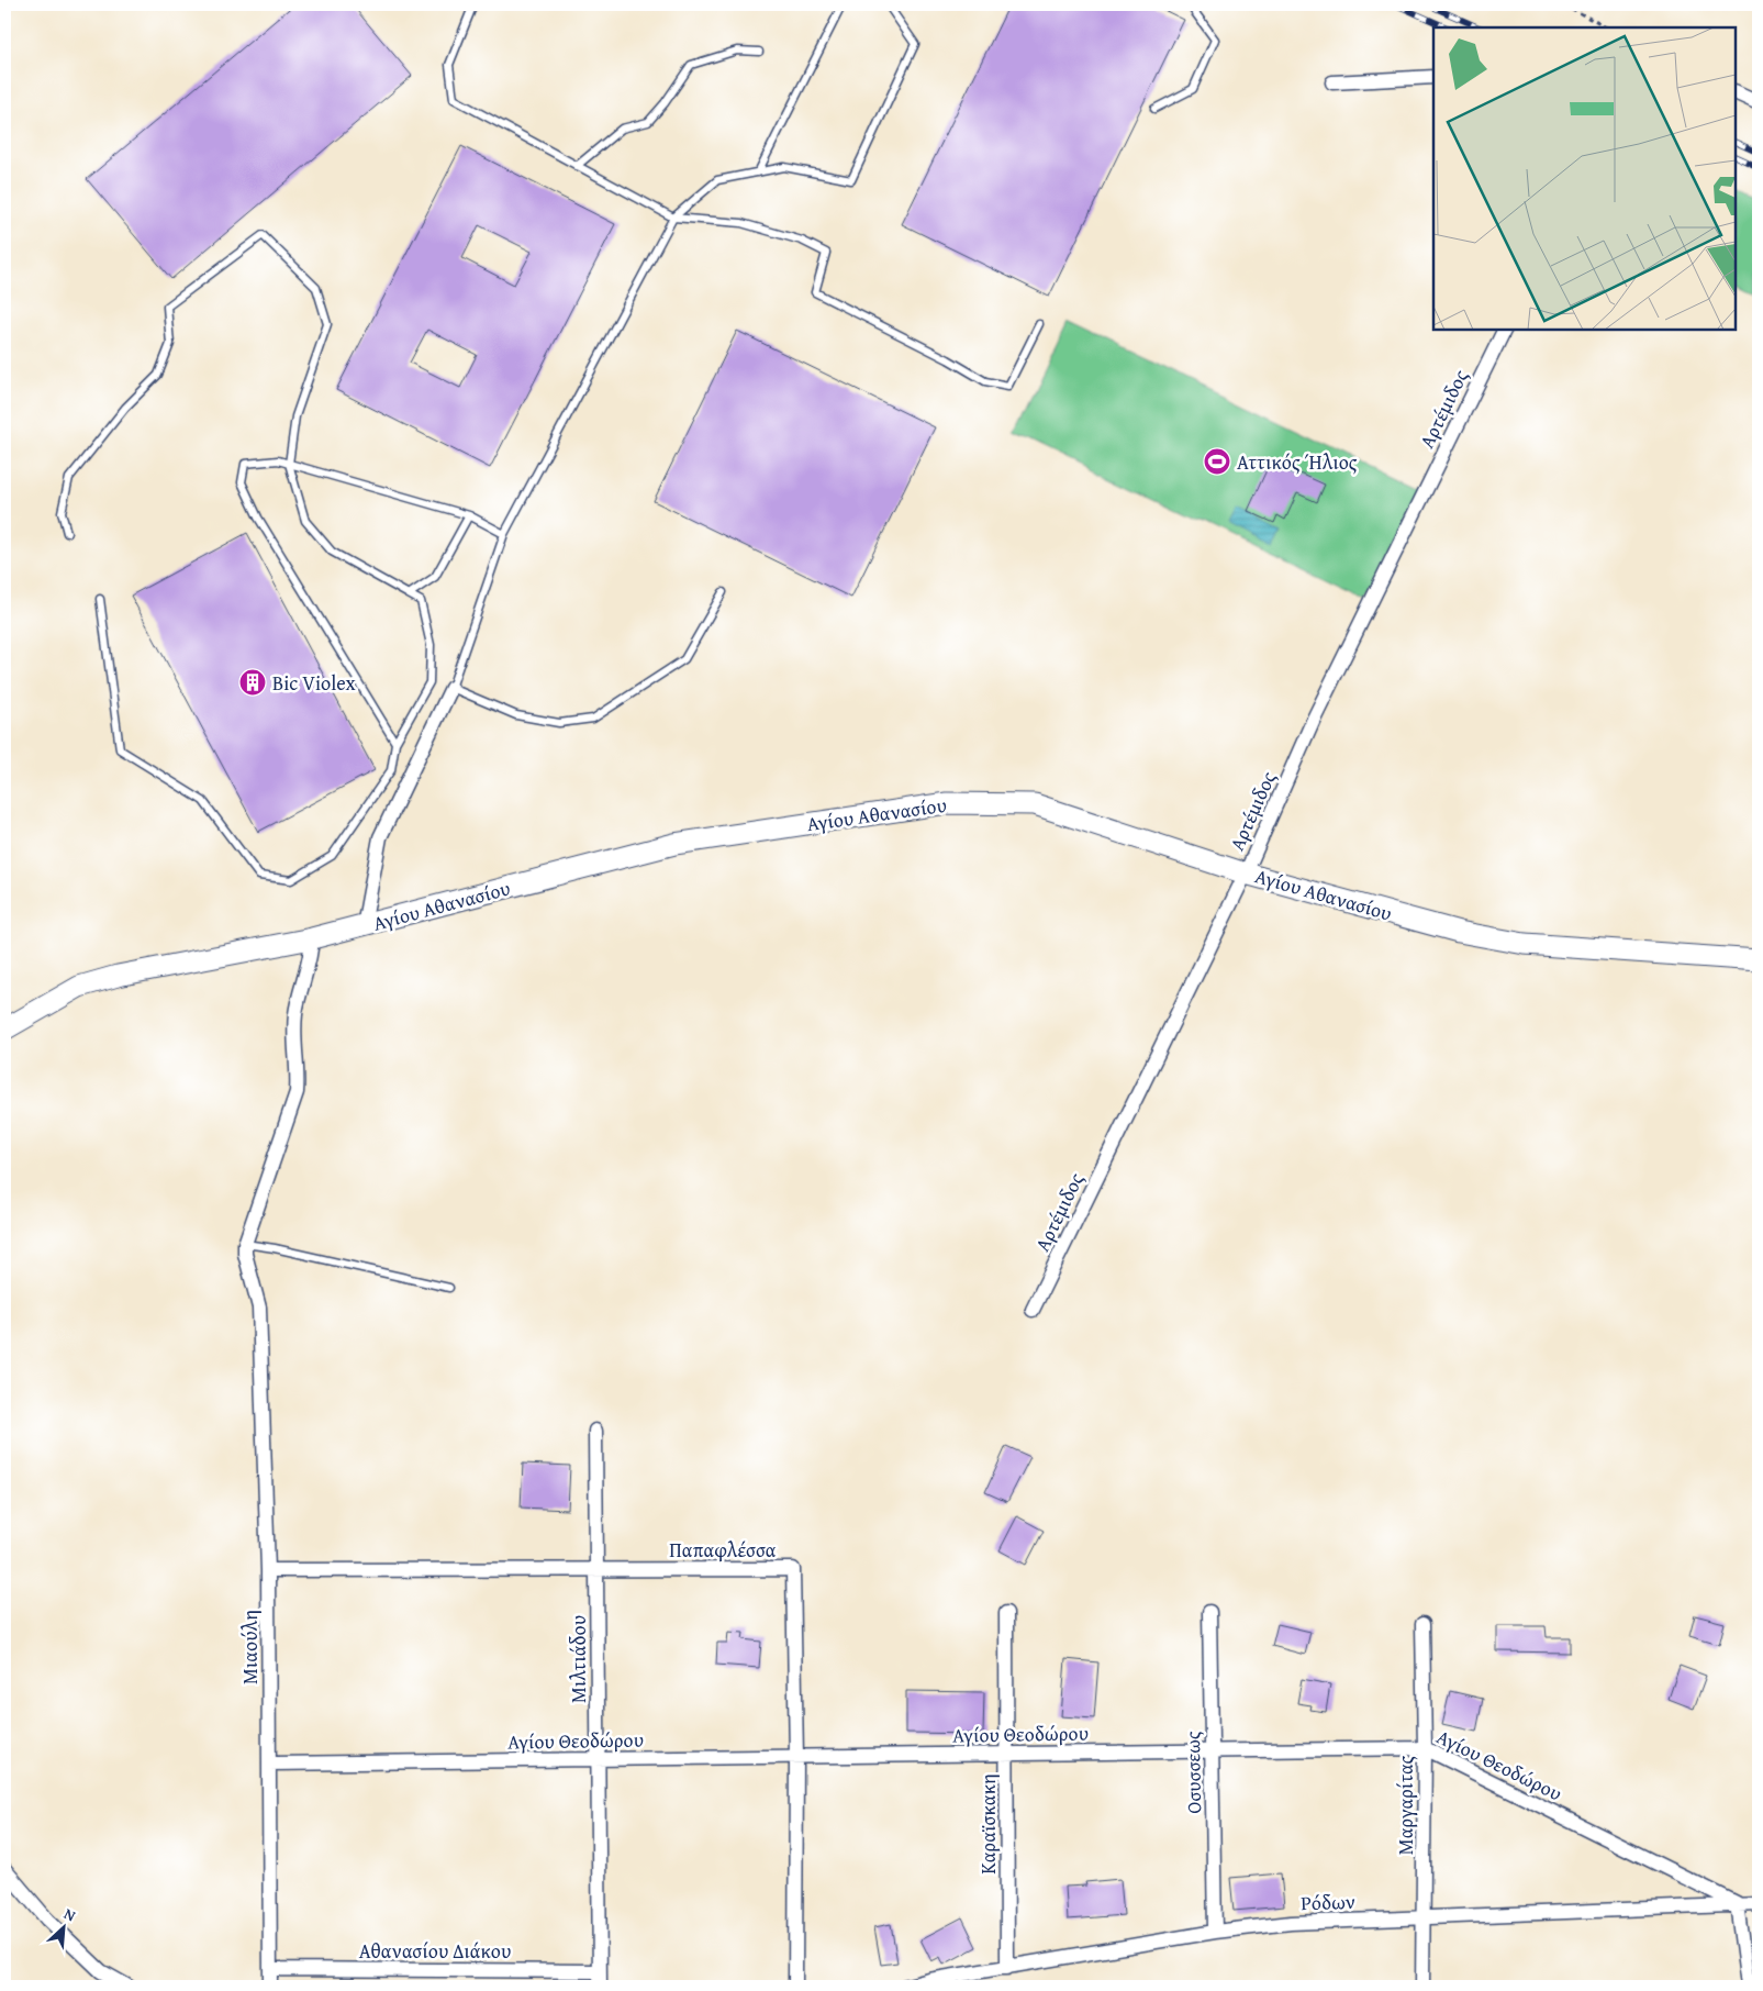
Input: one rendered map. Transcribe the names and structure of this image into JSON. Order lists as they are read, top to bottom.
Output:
{
  "streets": {
    "street": [
      "Αρτέμιδος",
      "Αγίου Αθανασίου",
      "Παπαφλέσσα",
      "Μιαούλη",
      "Μιλτιάδου",
      "Αγίου Θεοδώρου",
      "Οσυσσεως",
      "Μαργαρίτας",
      "Καραϊσκακη",
      "Ρόδων",
      "Αθανασίου Διάκου"
    ]
  },
  "crossings": [
    ["Αρτέμιδος", "Αγίου Αθανασίου"],
    ["Παπαφλέσσα", "Μιαούλη"],
    ["Παπαφλέσσα", "Μιλτιάδου"],
    ["Παπαφλέσσα", "Αγίου Θεοδώρου"],
    ["Μιαούλη", "Αγίου Θεοδώρου"],
    ["Μιαούλη", "Αθανασίου Διάκου"],
    ["Μιλτιάδου", "Αγίου Θεοδώρου"],
    ["Μιλτιάδου", "Αθανασίου Διάκου"],
    ["Αγίου Θεοδώρου", "Οσυσσεως"],
    ["Αγίου Θεοδώρου", "Μαργαρίτας"],
    ["Αγίου Θεοδώρου", "Καραϊσκακη"],
    ["Αγίου Θεοδώρου", "Ρόδων"],
    ["Οσυσσεως", "Ρόδων"],
    ["Μαργαρίτας", "Ρόδων"],
    ["Καραϊσκακη", "Ρόδων"]
  ],
  "places": {
    "sports": ["Αττικός Ήλιος"],
    "building": ["Bic Violex"]
  },
  "north": "top right"
}
